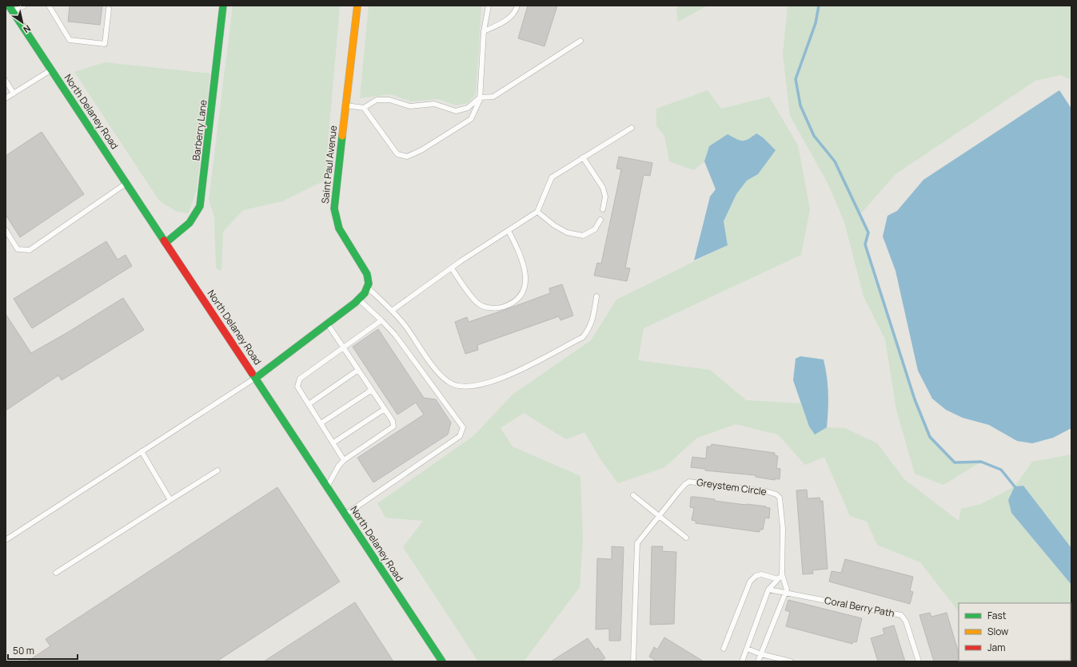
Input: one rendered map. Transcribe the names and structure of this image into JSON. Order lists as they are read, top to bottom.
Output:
{
  "streets": {
    "street": ["North Delaney Road", "Barberry Lane", "Saint Paul Avenue"],
    "lane": ["Greystem Circle", "Coral Berry Path"]
  },
  "crossings": [
    ["North Delaney Road", "Barberry Lane"],
    ["Greystem Circle", "Coral Berry Path"]
  ],
  "legend": ["Fast", "Slow", "Jam"],
  "scale_bar": "50 m",
  "north": "bottom right"
}
